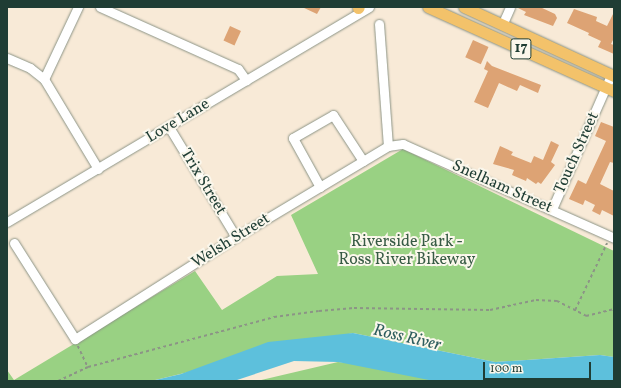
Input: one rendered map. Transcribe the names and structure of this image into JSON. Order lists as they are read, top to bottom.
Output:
{
  "streets": {
    "main road": ["17"],
    "street": [
      "Love Lane",
      "Touch Street",
      "Trix Street",
      "Snelham Street",
      "Welsh Street"
    ]
  },
  "crossings": [
    ["17", "Touch Street"],
    ["Love Lane", "Trix Street"],
    ["Touch Street", "Snelham Street"],
    ["Trix Street", "Welsh Street"],
    ["Snelham Street", "Welsh Street"]
  ],
  "water": ["Ross River"],
  "parks": ["Riverside Park - Ross River Bikeway"],
  "scale_bar": "100 m"
}
